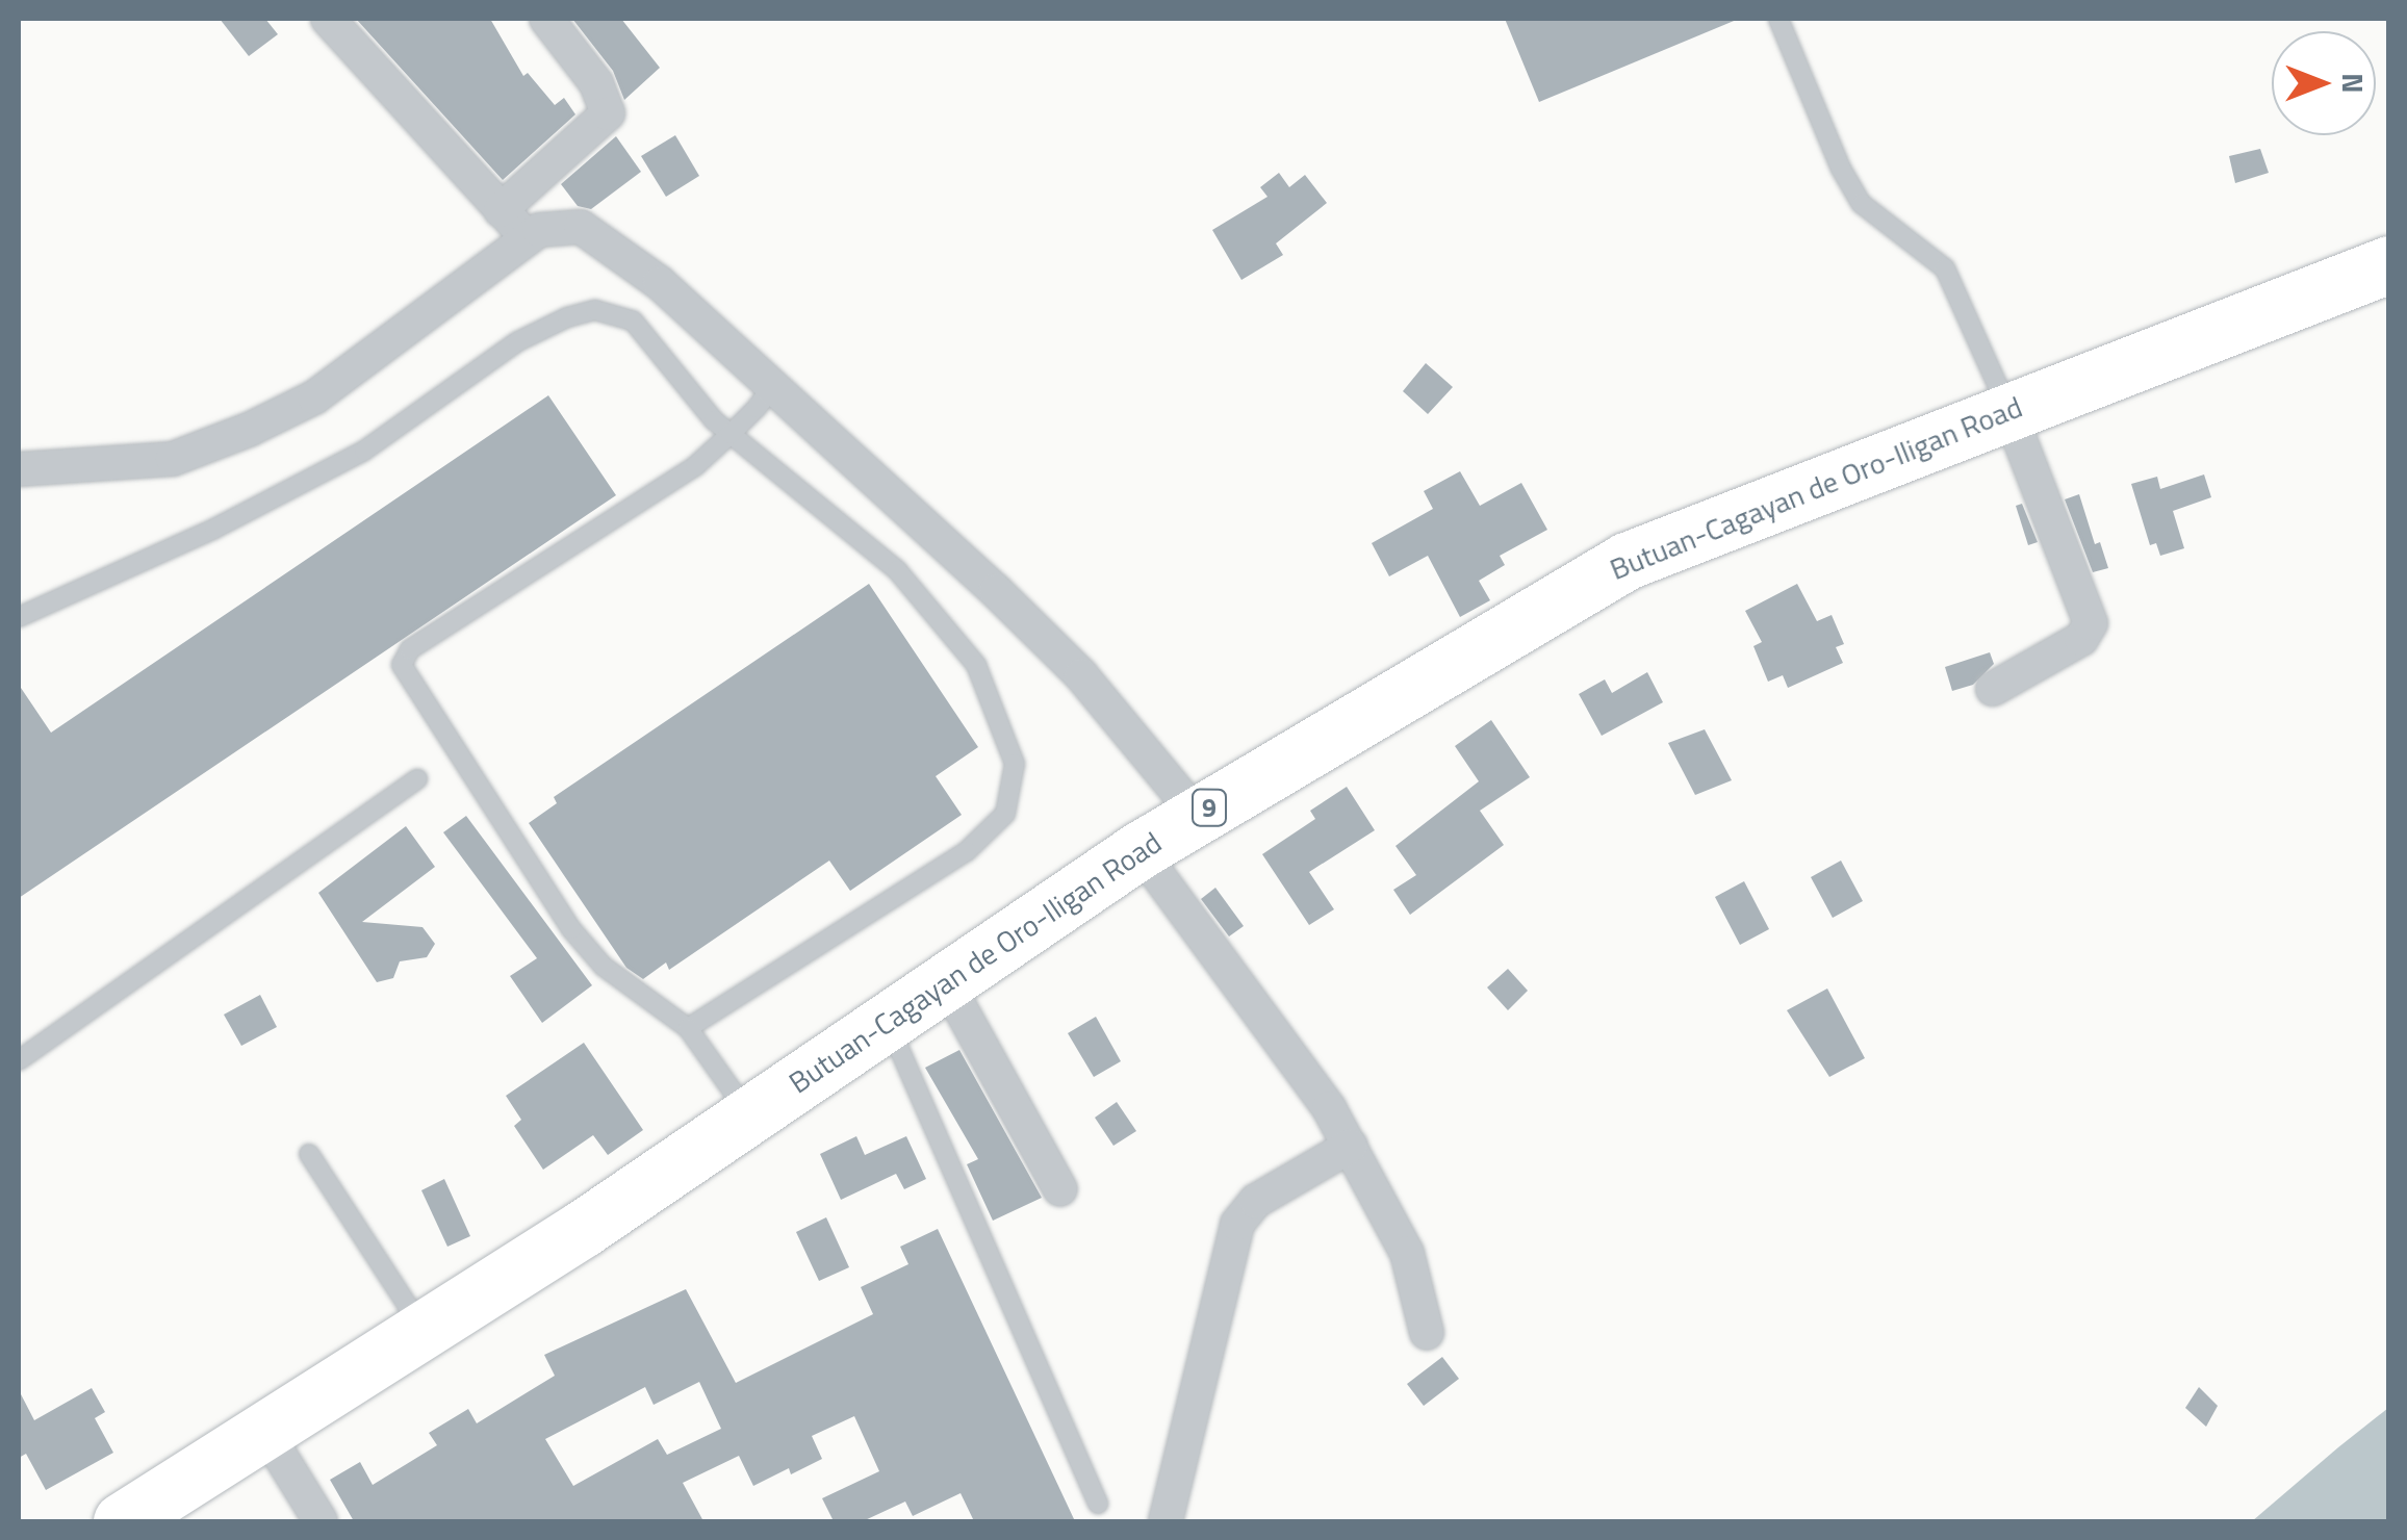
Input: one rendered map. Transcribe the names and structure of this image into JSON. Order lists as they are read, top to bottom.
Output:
{
  "streets": {
    "highway": ["Butuan-Cagayan de Oro-Iligan Road", "9"]
  },
  "north": "right"
}
